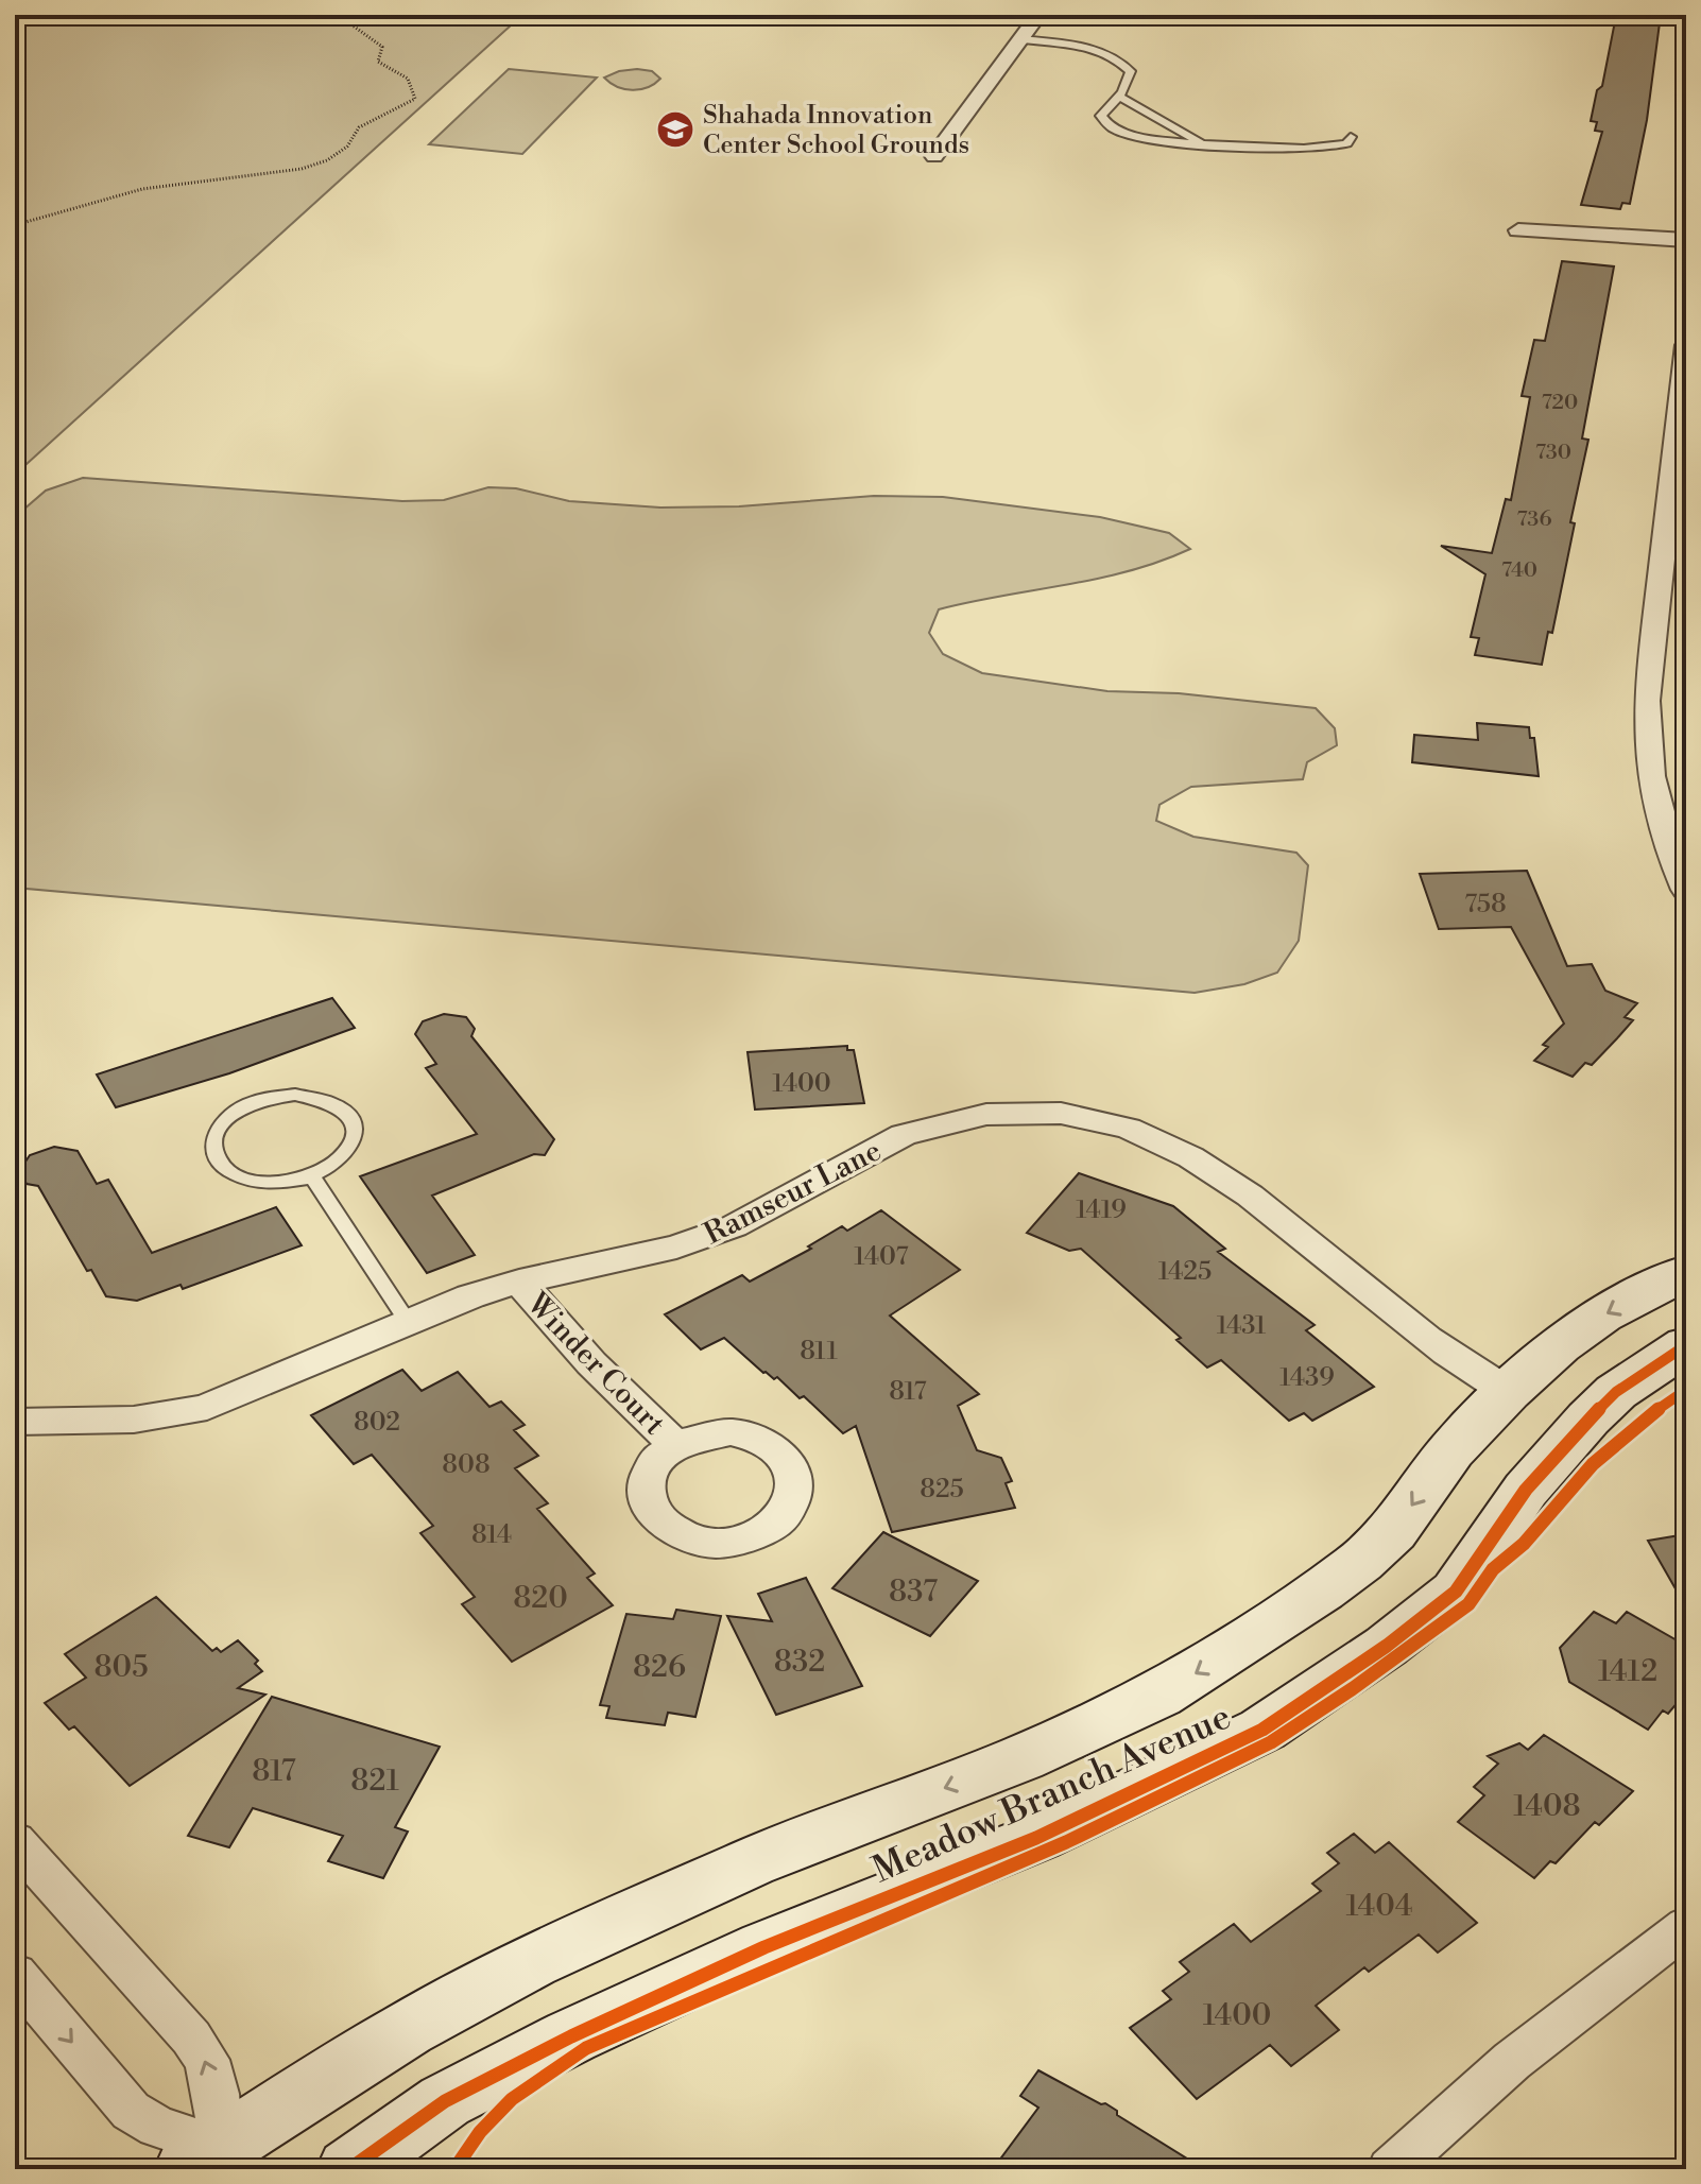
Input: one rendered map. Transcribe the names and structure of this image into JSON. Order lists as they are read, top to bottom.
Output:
{
  "streets": {
    "main road": ["Meadow Branch Avenue"],
    "street": ["Ramseur Lane", "Winder Court"]
  },
  "crossings": [
    ["Ramseur Lane", "Winder Court"],
    ["Ramseur Lane", "Meadow Branch Avenue"]
  ],
  "places": {
    "school or university": ["Shahada Innovation Center School Grounds"]
  },
  "house_numbers": [
    "720",
    "730",
    "736",
    "740",
    "758",
    "1400",
    "1419",
    "1407",
    "1425",
    "1431",
    "811",
    "1439",
    "817",
    "802",
    "808",
    "825",
    "814",
    "837",
    "820",
    "832",
    "805",
    "826",
    "1412",
    "817",
    "821",
    "1408",
    "1404",
    "1400"
  ]
}
